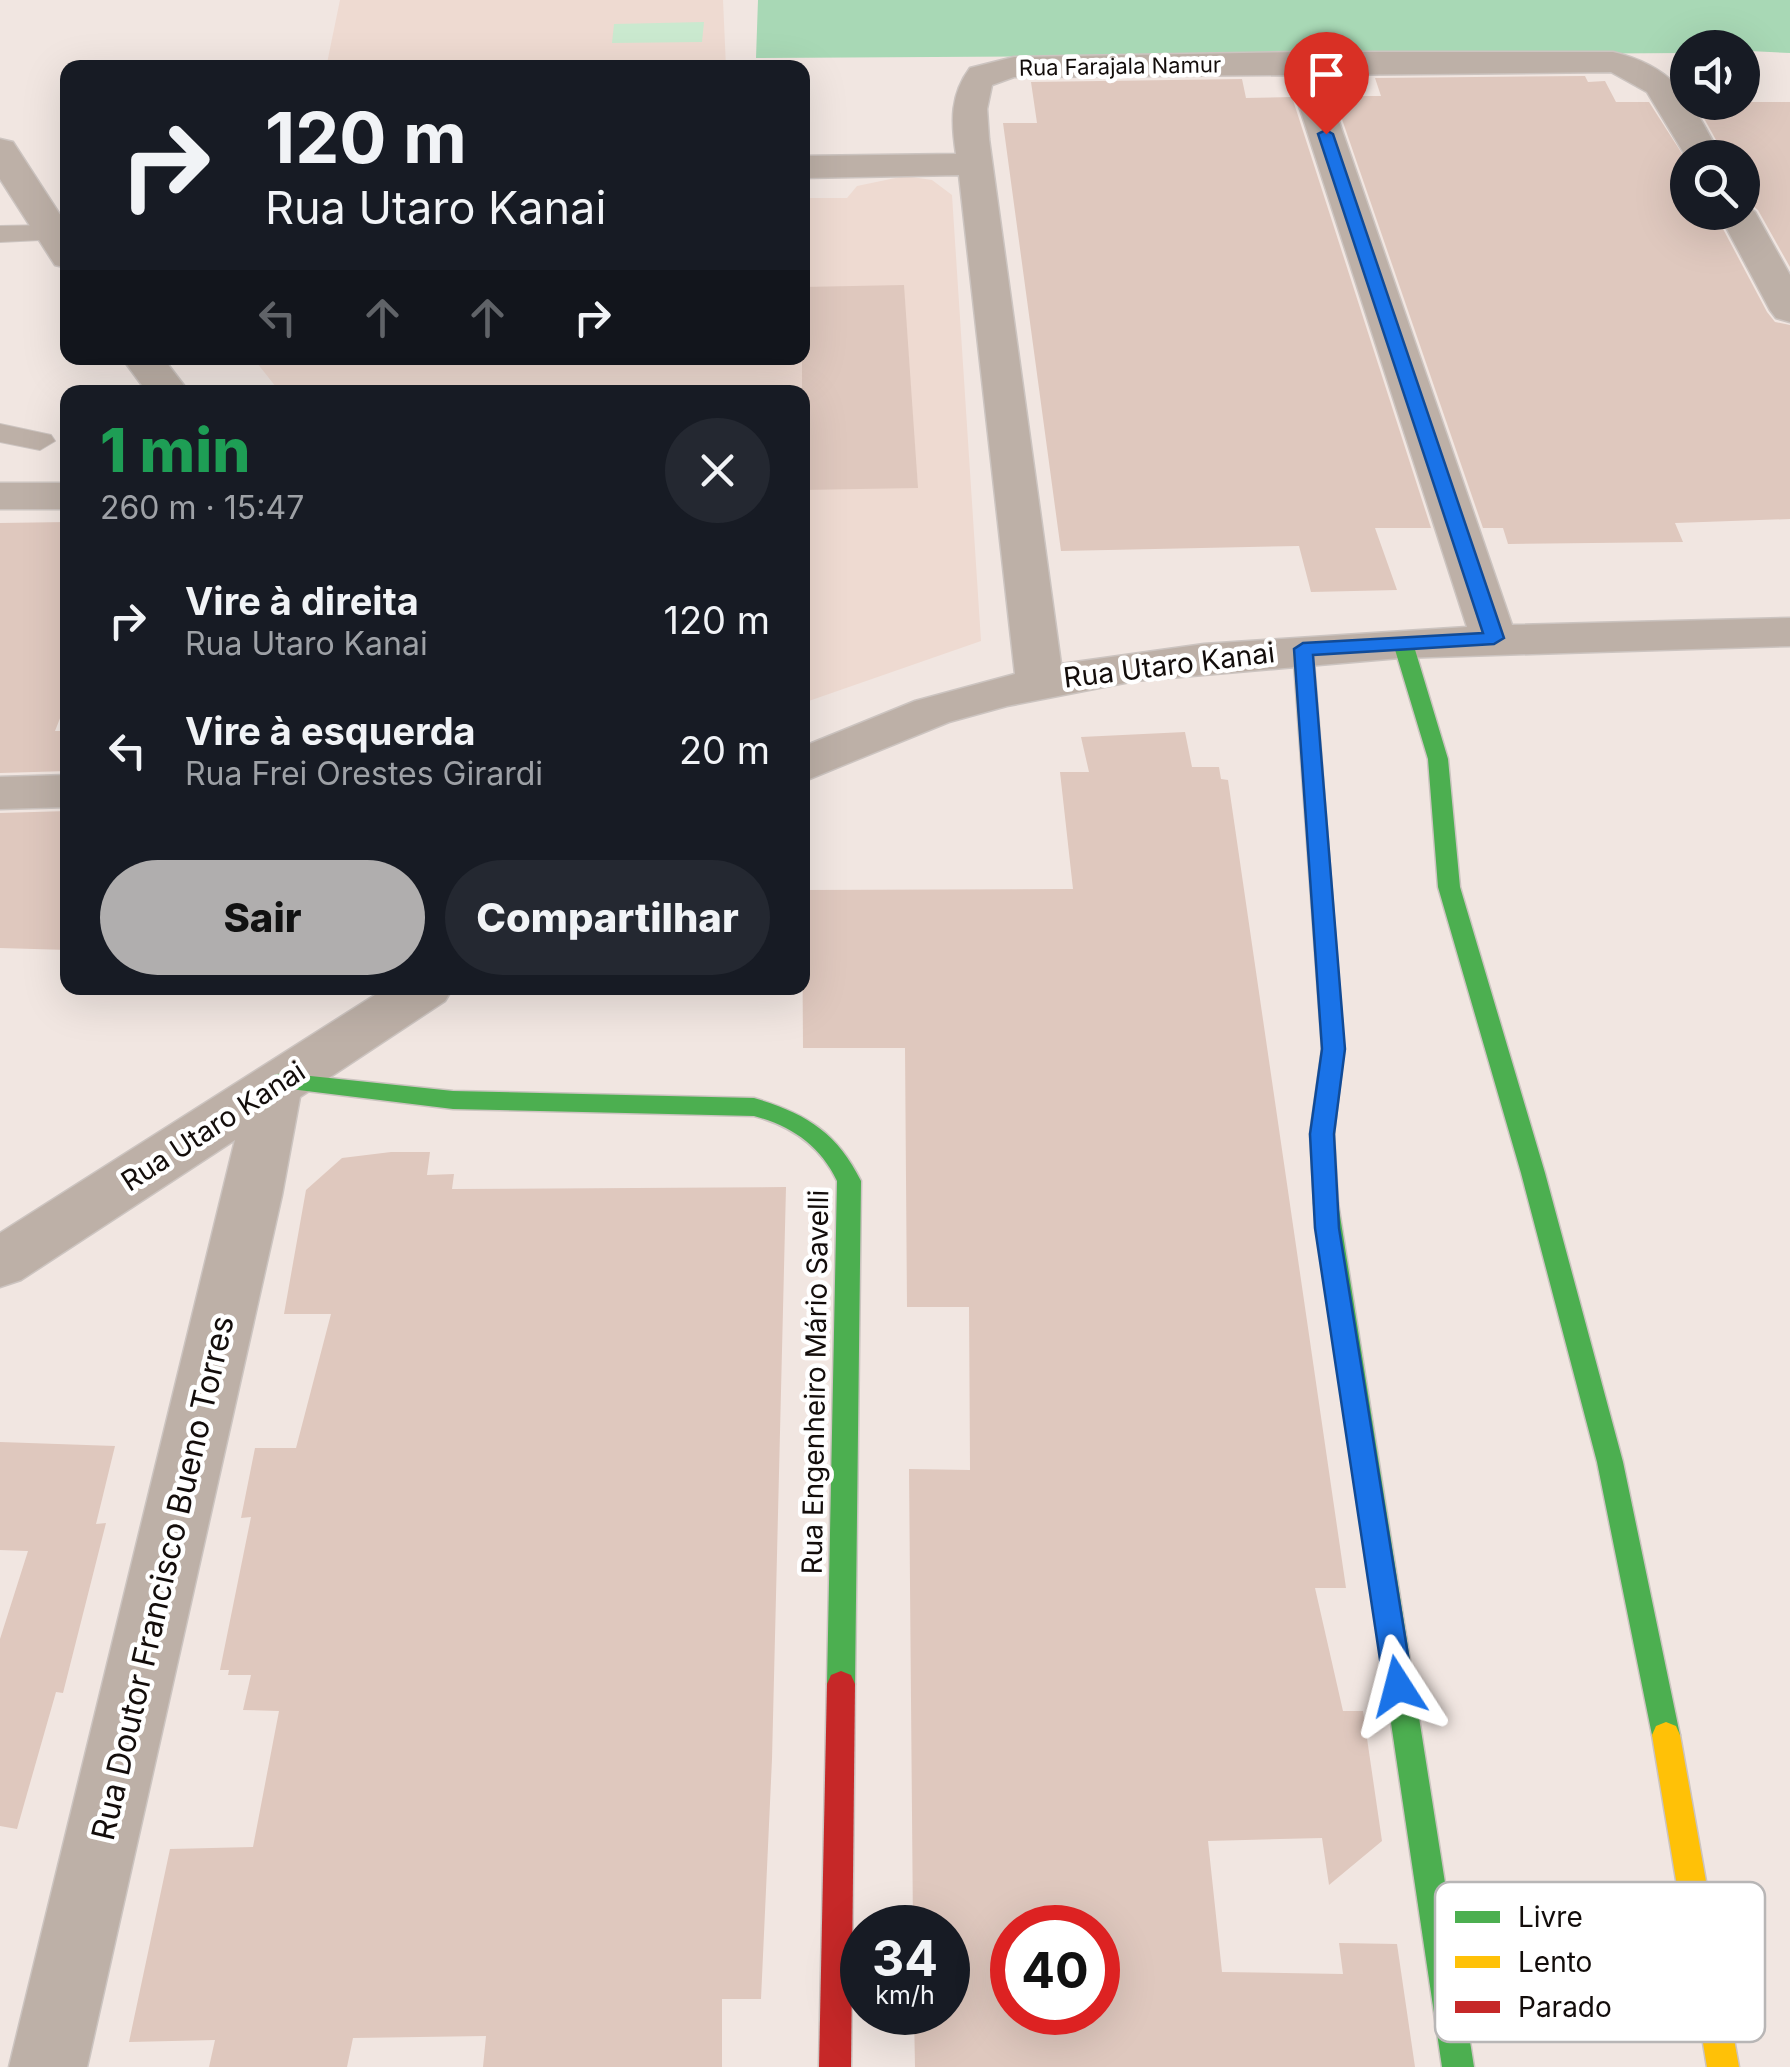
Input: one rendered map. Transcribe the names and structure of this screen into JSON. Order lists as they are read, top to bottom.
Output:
{
  "streets": {
    "street": [
      "Rua Farajala Namur",
      "Rua Utaro Kanai",
      "Rua Engenheiro Mário Savelli",
      "Rua Doutor Francisco Bueno Torres"
    ]
  },
  "crossings": [
    ["Rua Farajala Namur", "Rua Utaro Kanai"],
    ["Rua Utaro Kanai", "Rua Engenheiro Mário Savelli"],
    ["Rua Utaro Kanai", "Rua Doutor Francisco Bueno Torres"],
    ["Rua Engenheiro Mário Savelli", "Rua Doutor Francisco Bueno Torres"]
  ],
  "legend": ["Livre", "Lento", "Parado"],
  "page": {
    "turn": ["120 m", "Rua Utaro Kanai"],
    "heading": ["1 min", "260 m · 15:47"],
    "list": [
      {
        "name": "Vire à direita",
        "note": "Rua Utaro Kanai",
        "value": "120 m"
      },
      {
        "name": "Vire à esquerda",
        "note": "Rua Frei Orestes Girardi",
        "value": "20 m"
      }
    ],
    "buttons": ["Sair", "Compartilhar"],
    "speed": "34 km/h",
    "limit": "40"
  }
}
